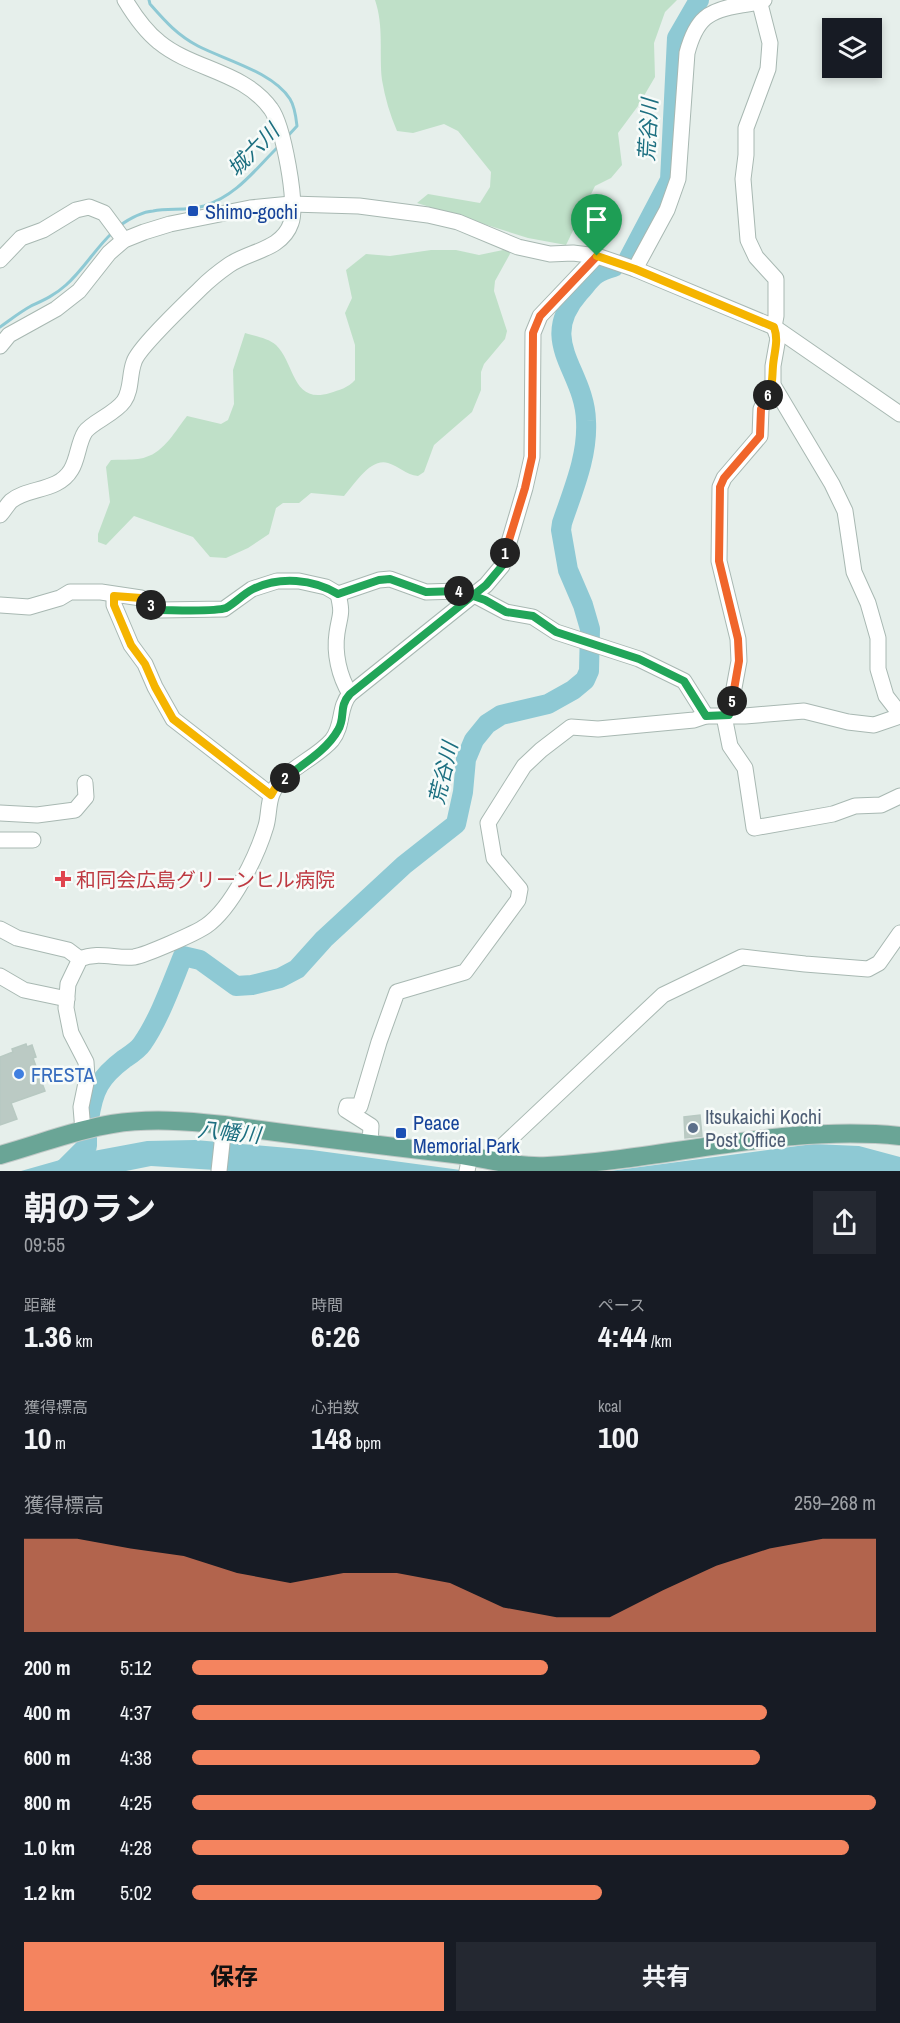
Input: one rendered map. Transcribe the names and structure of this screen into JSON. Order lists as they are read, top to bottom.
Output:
{
  "water": ["荒谷川", "城六川", "八幡川"],
  "places": {
    "transit": ["Shimo-gochi", "Peace Memorial Park"],
    "health": ["和同会広島グリーンヒル病院"],
    "other": ["FRESTA", "Itsukaichi Kochi Post Office"]
  },
  "page": {
    "pins": [
      "6",
      "1",
      "4",
      "3",
      "5",
      "2"
    ],
    "heading": ["朝のラン", "09:55"],
    "stats": [
      ["距離", "1.36 km"],
      ["時間", "6:26"],
      ["ペース", "4:44 /km"],
      ["獲得標高", "10 m"],
      ["心拍数", "148 bpm"],
      ["kcal", "100"]
    ],
    "chart": ["獲得標高", "259–268 m"],
    "list": [
      {
        "name": "200 m",
        "note": "5:12"
      },
      {
        "name": "400 m",
        "note": "4:37"
      },
      {
        "name": "600 m",
        "note": "4:38"
      },
      {
        "name": "800 m",
        "note": "4:25"
      },
      {
        "name": "1.0 km",
        "note": "4:28"
      },
      {
        "name": "1.2 km",
        "note": "5:02"
      }
    ],
    "buttons": ["保存", "共有"]
  }
}
